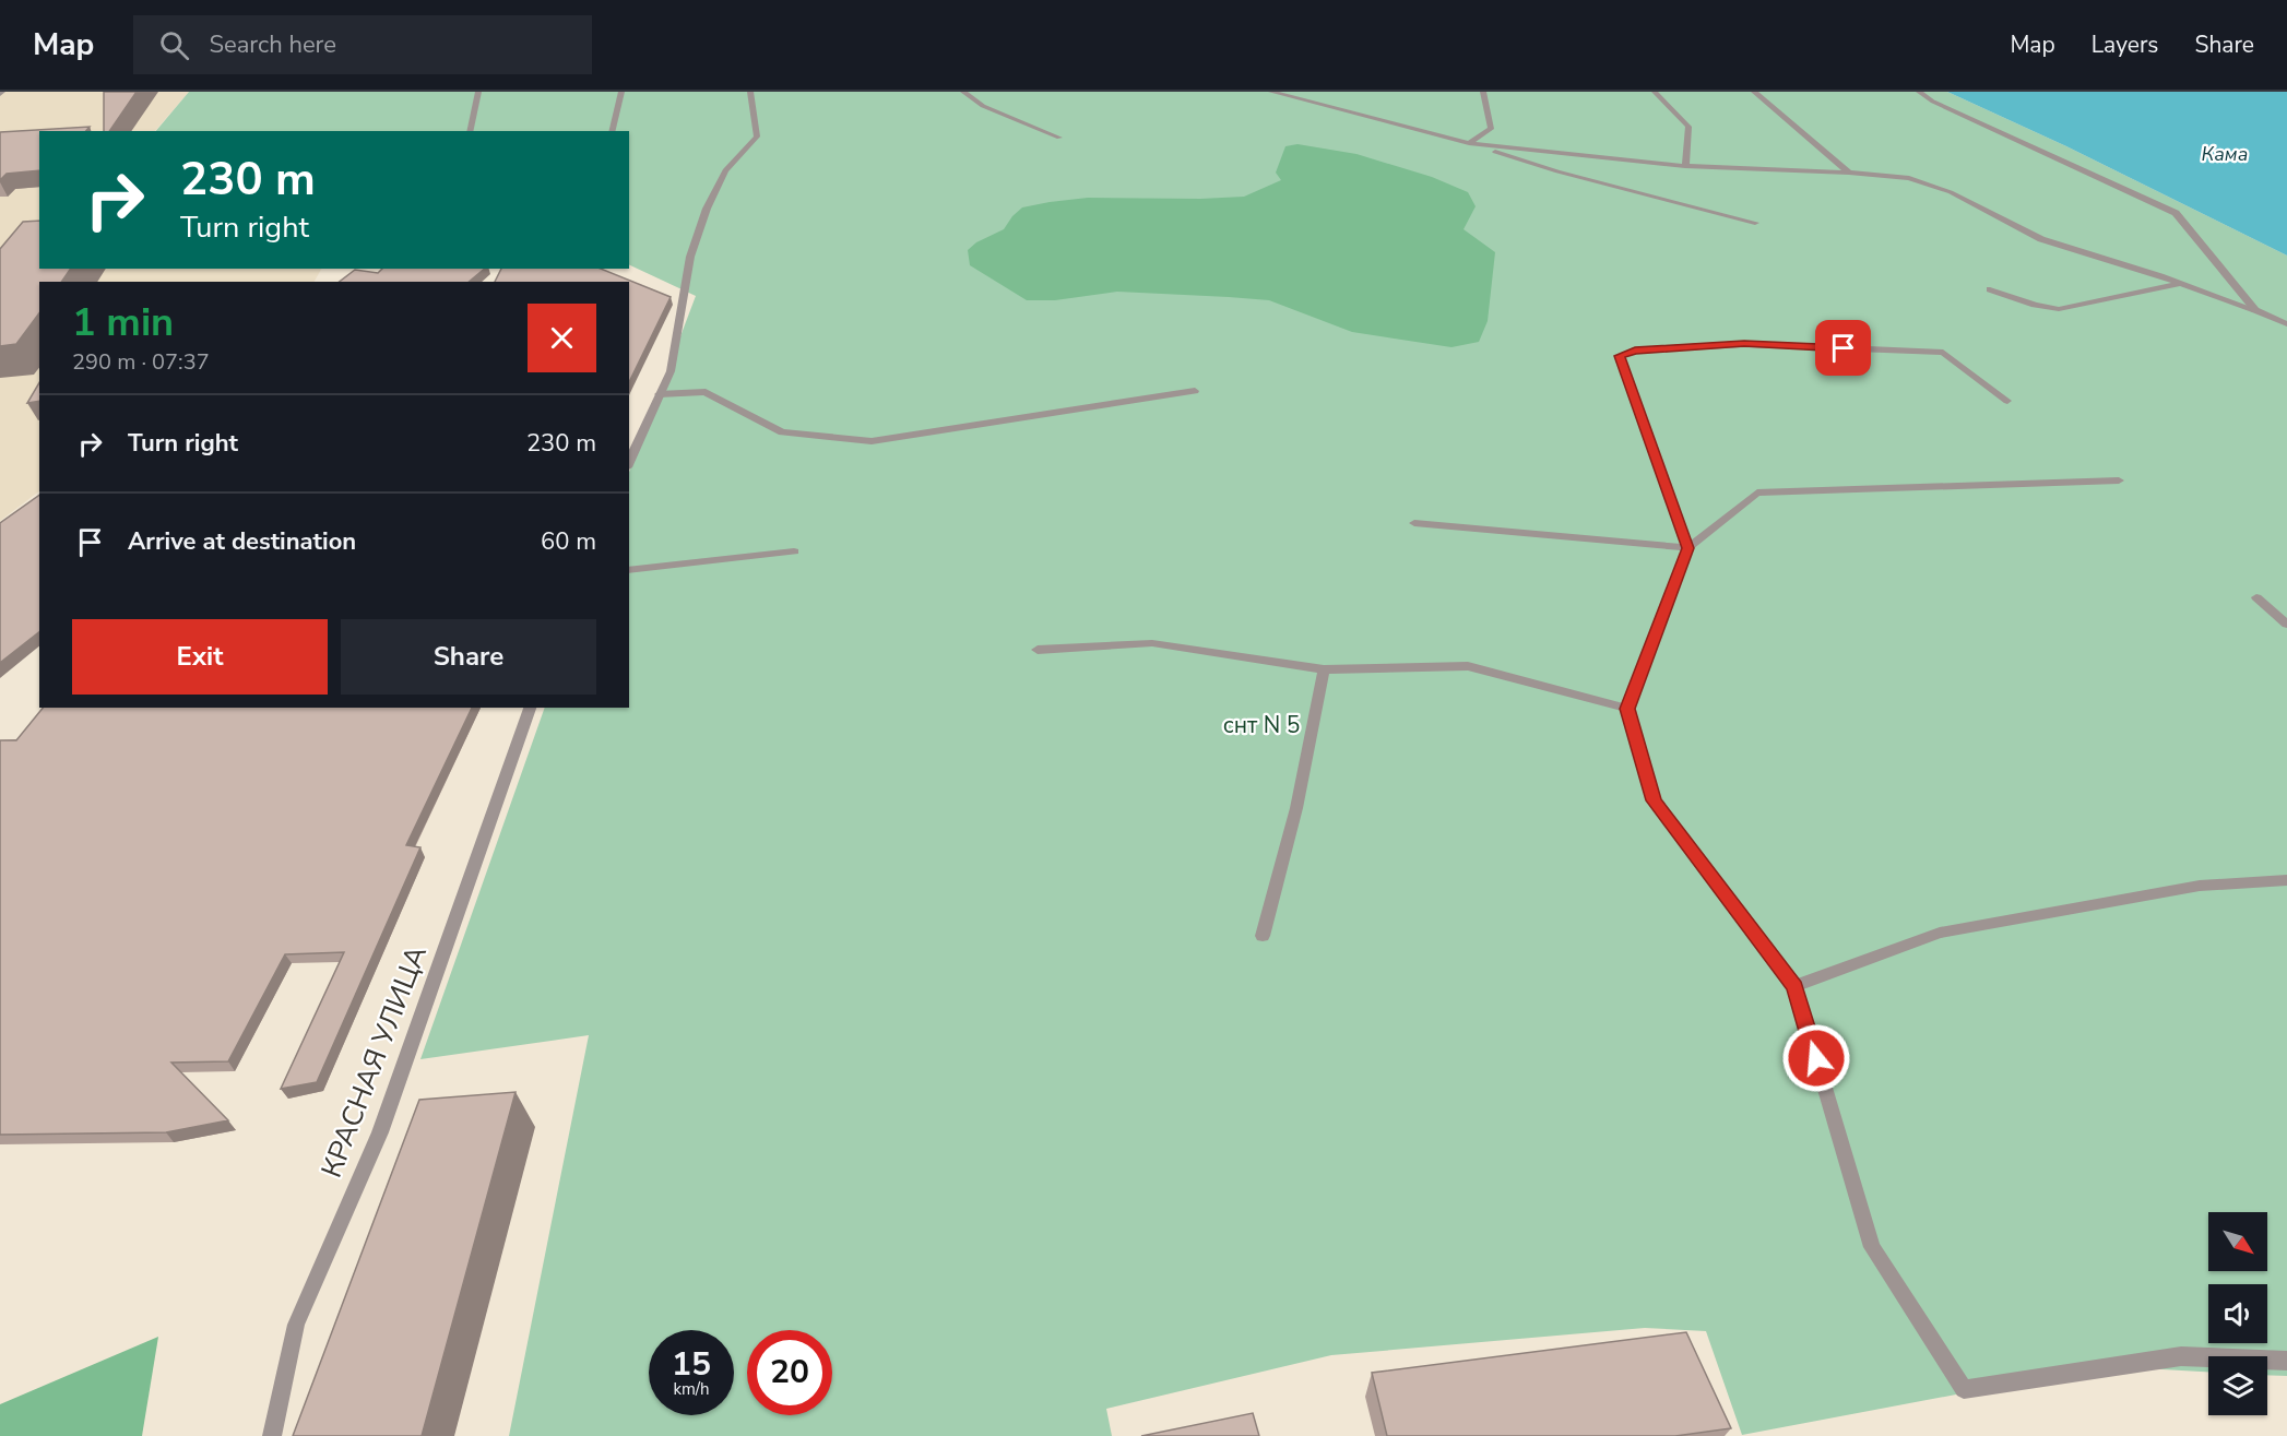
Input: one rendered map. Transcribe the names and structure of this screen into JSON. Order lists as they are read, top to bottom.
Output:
{
  "streets": {
    "street": ["КРАСНАЯ УЛИЦА"]
  },
  "water": ["Кама"],
  "parks": ["снт N 5"],
  "north": "bottom right",
  "page": {
    "header": "Map",
    "search": "Search here",
    "nav": ["Map", "Layers", "Share"],
    "turn": ["230 m", "Turn right"],
    "heading": ["1 min", "290 m · 07:37"],
    "list": [
      {
        "name": "Turn right",
        "value": "230 m"
      },
      {
        "name": "Arrive at destination",
        "value": "60 m"
      }
    ],
    "buttons": ["Exit", "Share"],
    "speed": "15 km/h",
    "limit": "20"
  }
}
